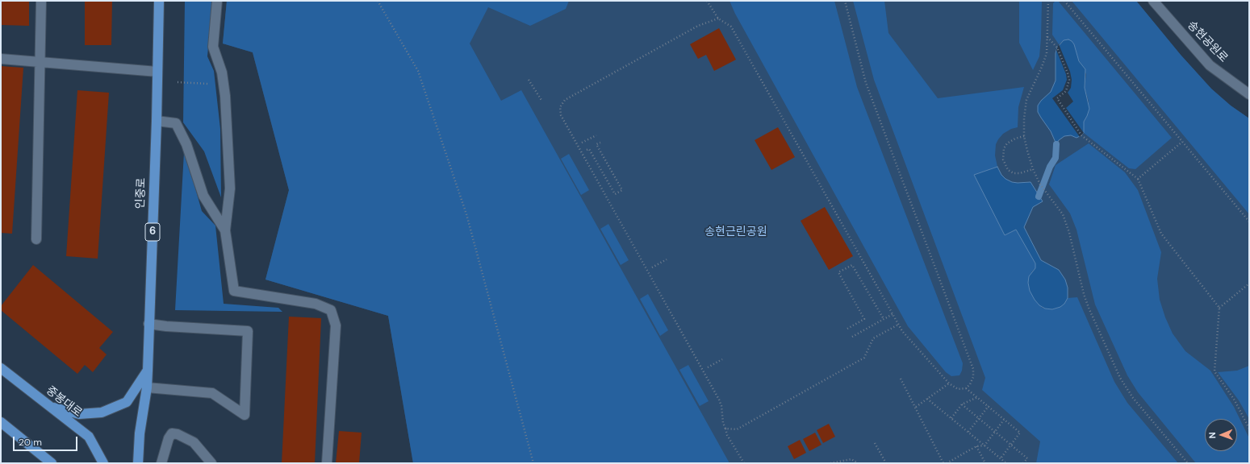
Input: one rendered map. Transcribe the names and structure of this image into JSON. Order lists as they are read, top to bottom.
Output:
{
  "streets": {
    "main road": ["인중로", "6", "중봉대로"],
    "street": ["송현공원로"]
  },
  "parks": ["송현근린공원"],
  "scale_bar": "20 m",
  "north": "left"
}
